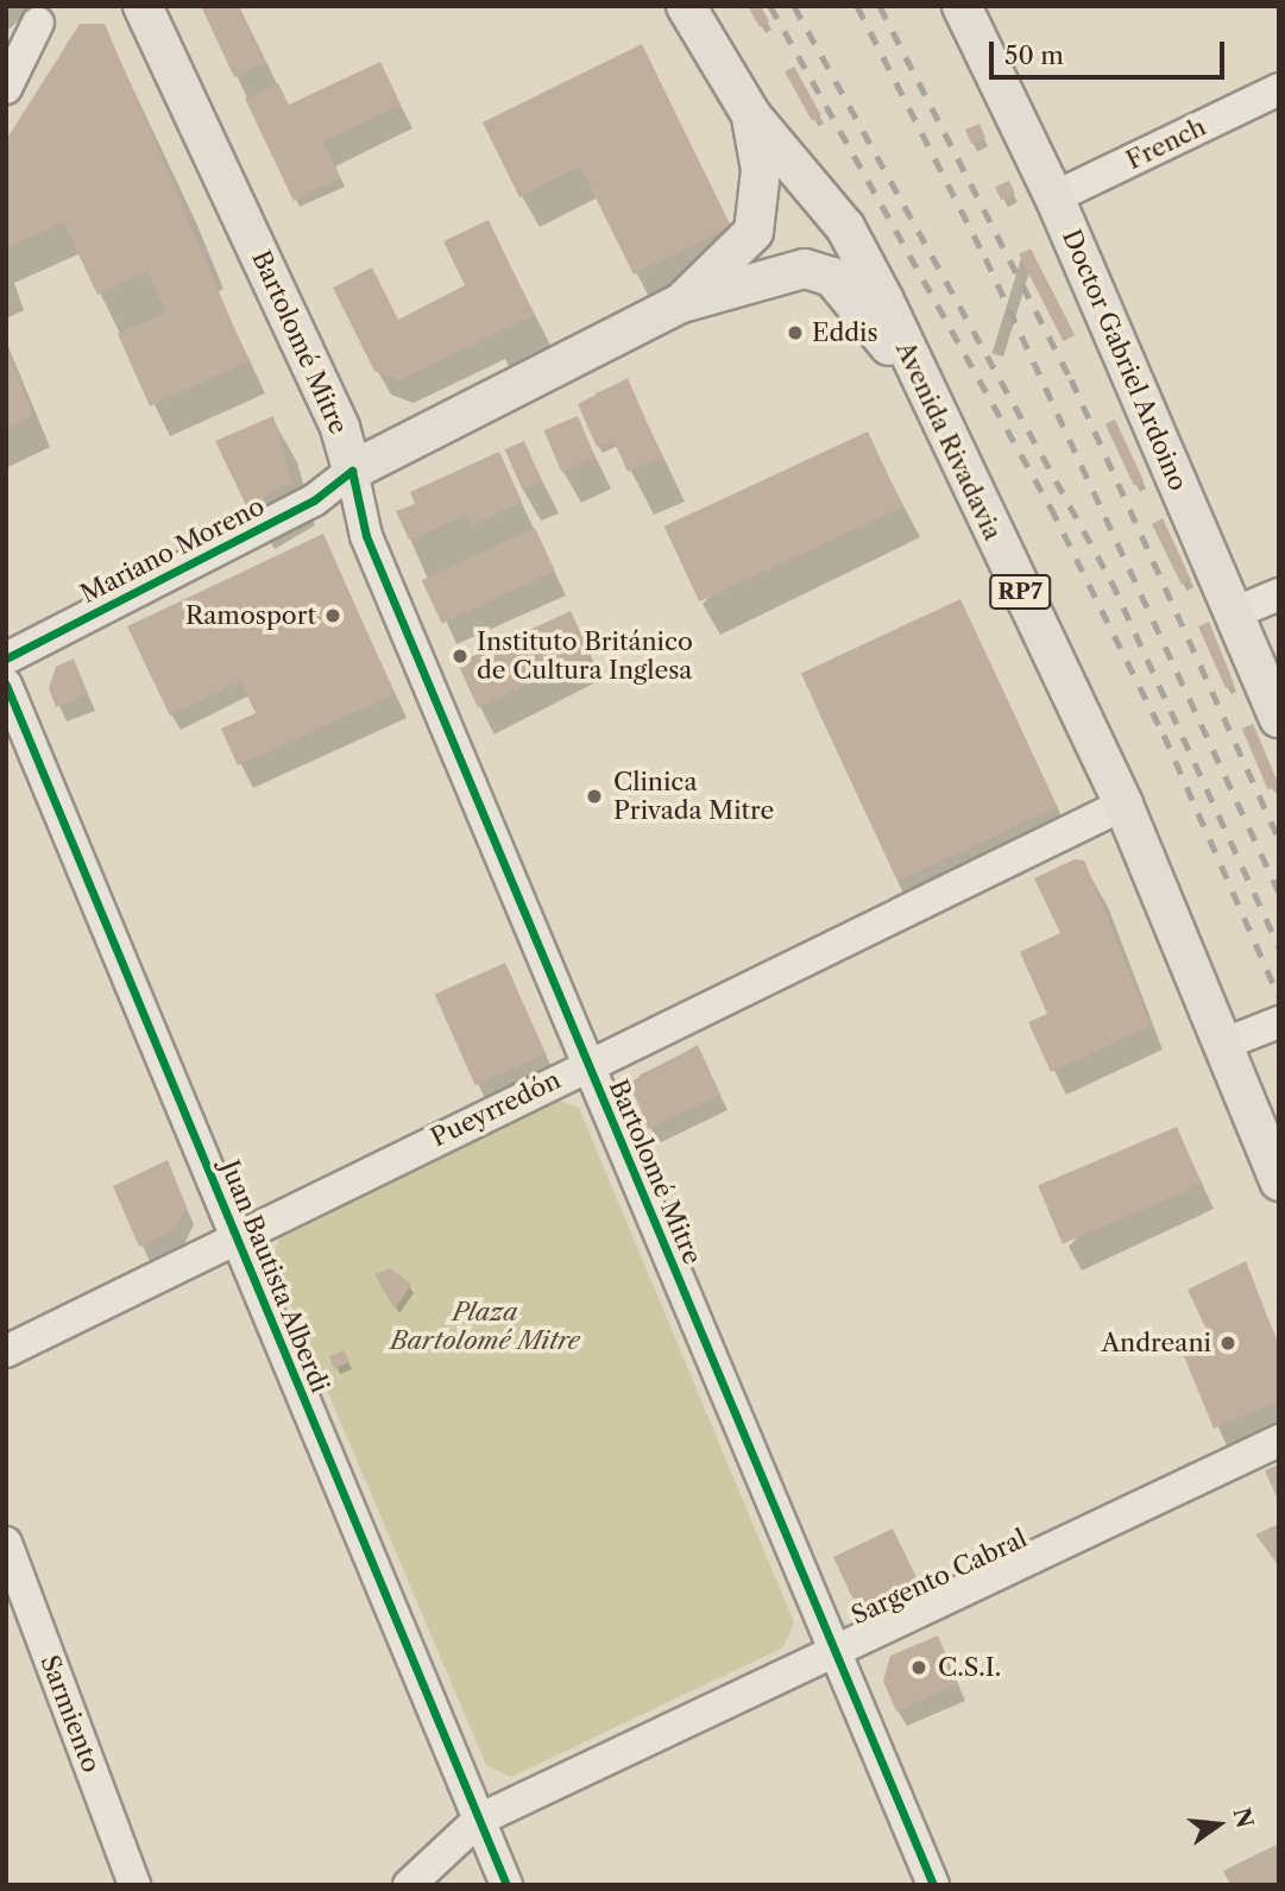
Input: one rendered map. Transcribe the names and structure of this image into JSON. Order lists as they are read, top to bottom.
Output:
{
  "streets": {
    "main road": [
      "Bartolomé Mitre",
      "Doctor Gabriel Ardoino",
      "Avenida Rivadavia",
      "Mariano Moreno",
      "RP7"
    ],
    "street": [
      "French",
      "Pueyrredón",
      "Juan Bautista Alberdi",
      "Sargento Cabral",
      "Sarmiento"
    ]
  },
  "crossings": [
    ["French", "Doctor Gabriel Ardoino"],
    ["Bartolomé Mitre", "Mariano Moreno"],
    ["Bartolomé Mitre", "Pueyrredón"],
    ["Bartolomé Mitre", "Sargento Cabral"],
    ["Avenida Rivadavia", "Mariano Moreno"],
    ["Avenida Rivadavia", "Pueyrredón"],
    ["Pueyrredón", "Juan Bautista Alberdi"],
    ["Juan Bautista Alberdi", "Sargento Cabral"]
  ],
  "parks": ["Plaza Bartolomé Mitre"],
  "places": [
    "Eddis",
    "Ramosport",
    "Instituto Británico de Cultura Inglesa",
    "Clinica Privada Mitre",
    "Andreani",
    "C.S.I."
  ],
  "scale_bar": "50 m",
  "north": "right"
}
